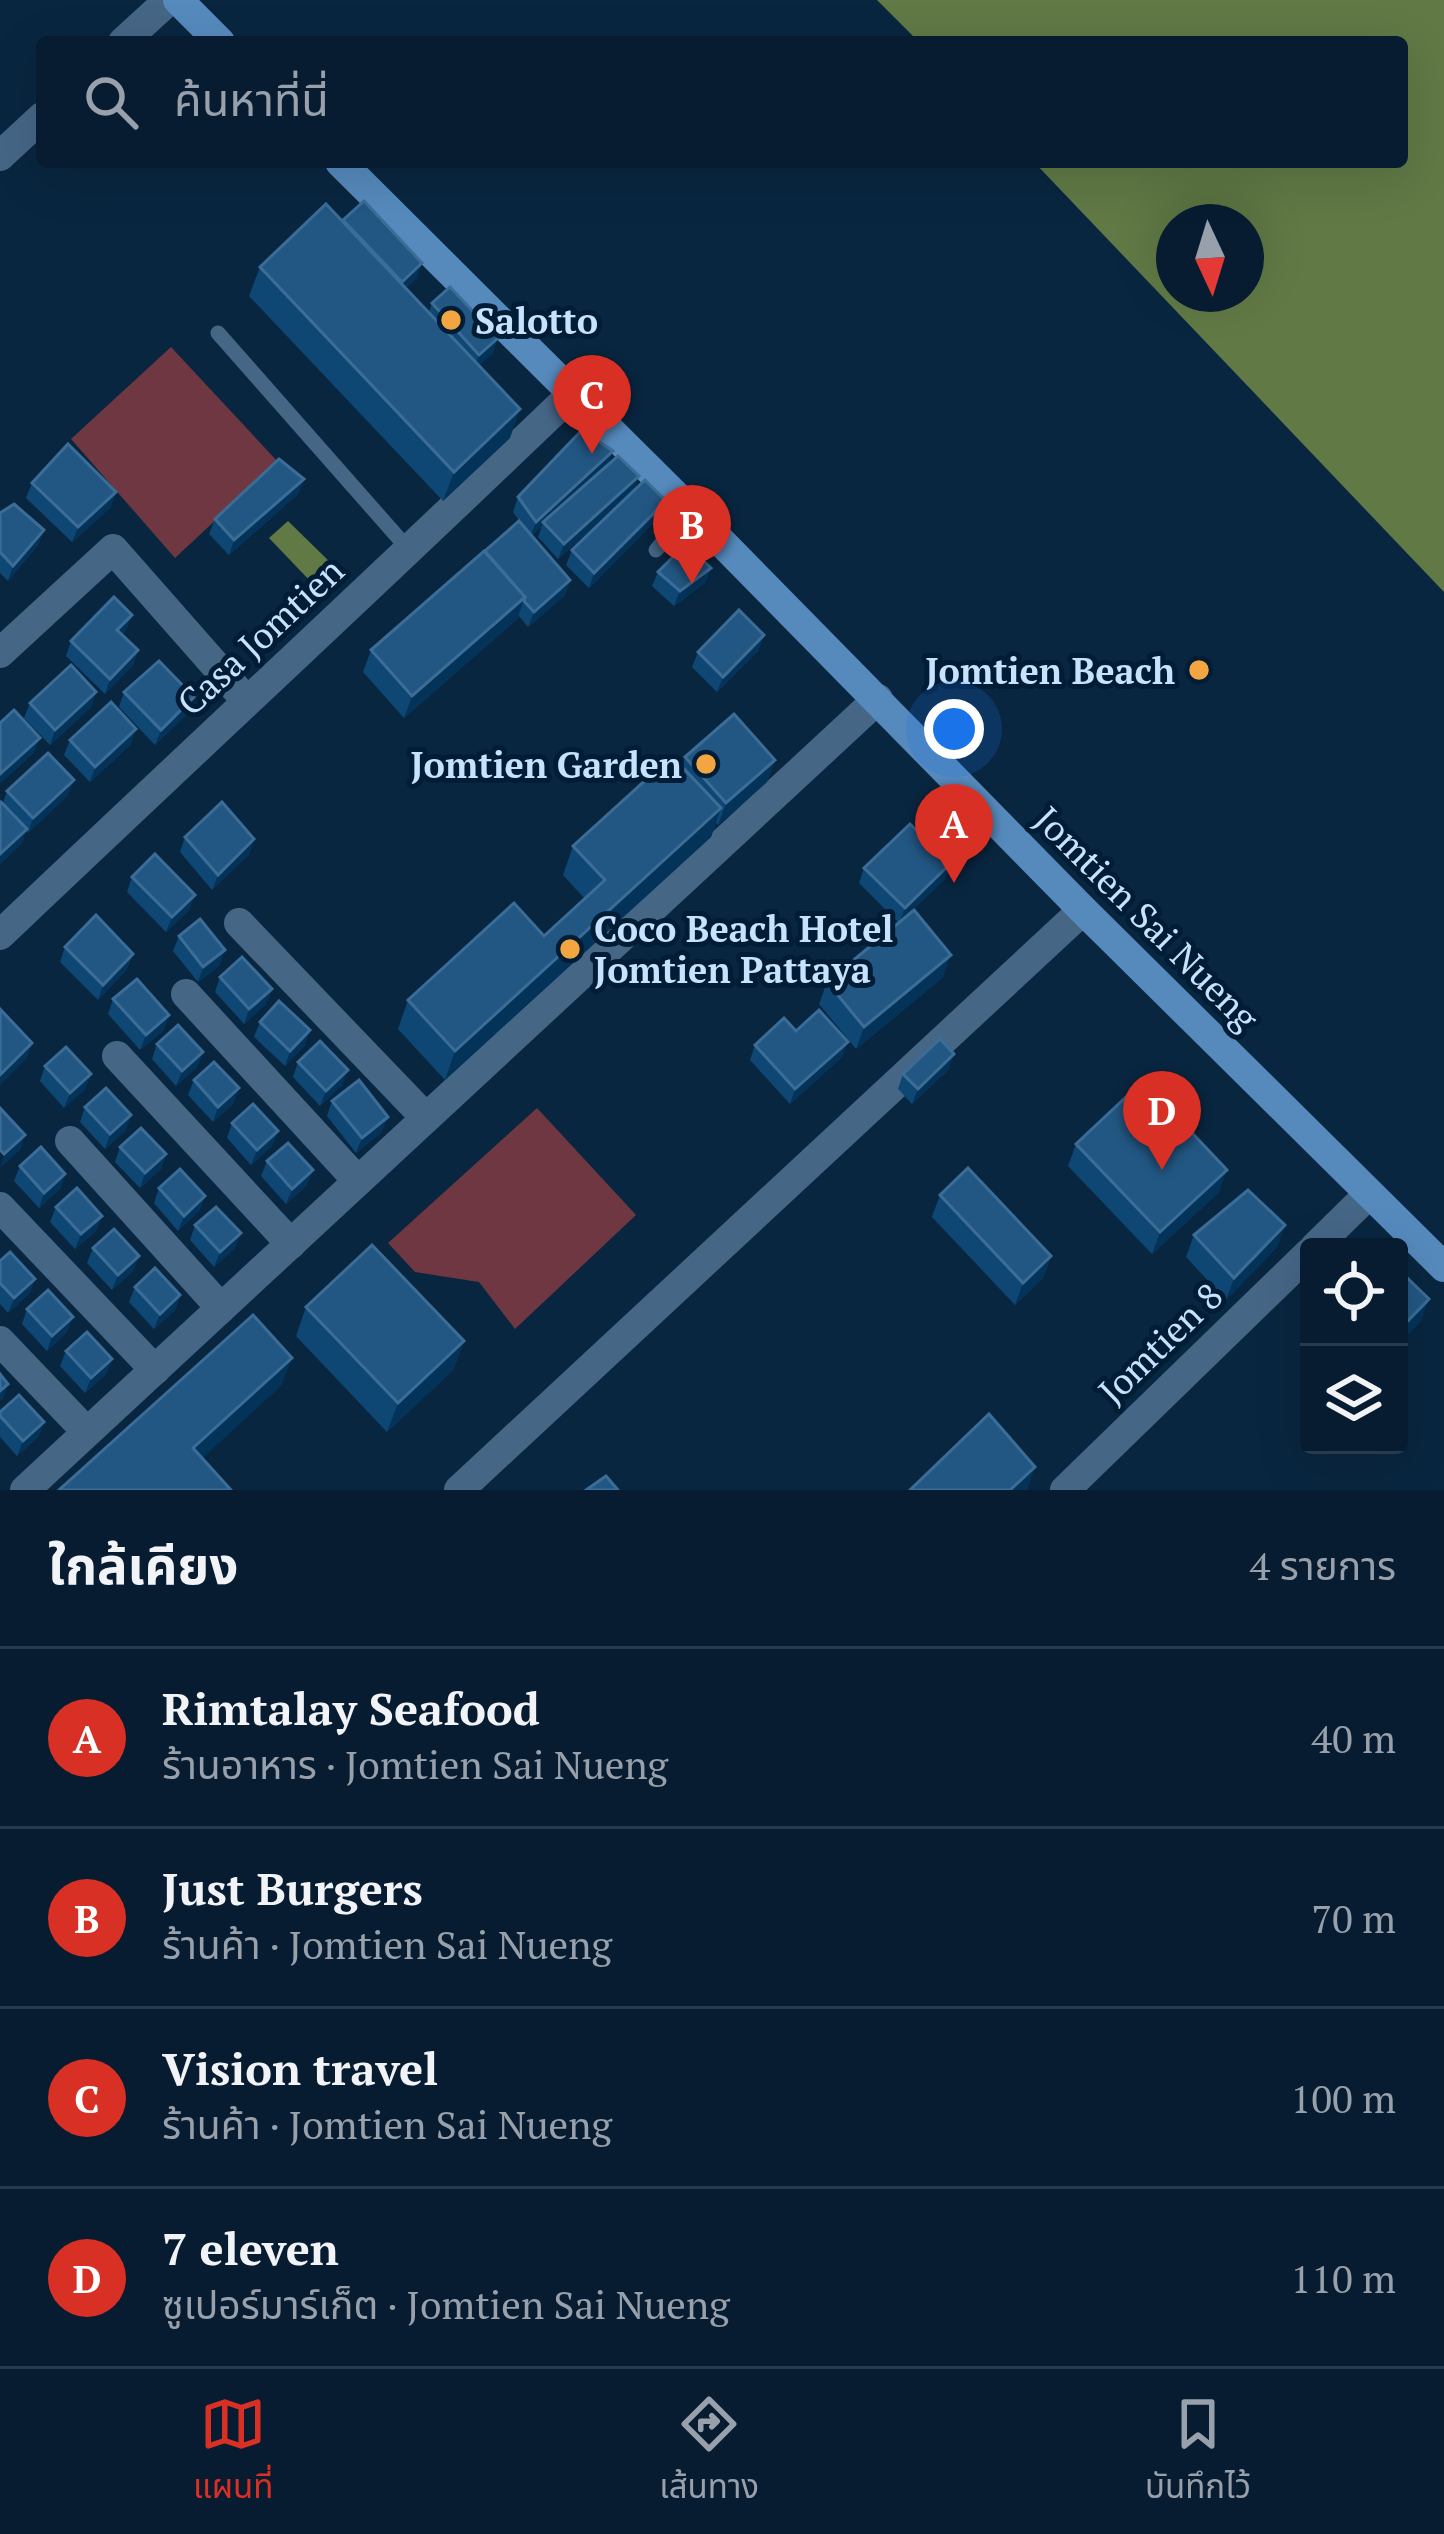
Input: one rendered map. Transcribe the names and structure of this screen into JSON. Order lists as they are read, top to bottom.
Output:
{
  "streets": {
    "street": ["Casa Jomtien", "Jomtien Sai Nueng", "Jomtien 8"]
  },
  "crossings": [
    ["Casa Jomtien", "Jomtien Sai Nueng"],
    ["Jomtien Sai Nueng", "Jomtien 8"]
  ],
  "places": [
    "Salotto",
    "Jomtien Beach",
    "Jomtien Garden",
    "Coco Beach Hotel Jomtien Pattaya"
  ],
  "north": "bottom",
  "page": {
    "search": "ค้นหาที่นี่",
    "pins": [
      "C",
      "B",
      "A",
      "D"
    ],
    "heading": ["ใกล้เคียง", "4 รายการ"],
    "list": [
      {
        "mark": "A",
        "name": "Rimtalay Seafood",
        "note": "ร้านอาหาร · Jomtien Sai Nueng",
        "value": "40 m"
      },
      {
        "mark": "B",
        "name": "Just Burgers",
        "note": "ร้านค้า · Jomtien Sai Nueng",
        "value": "70 m"
      },
      {
        "mark": "C",
        "name": "Vision travel",
        "note": "ร้านค้า · Jomtien Sai Nueng",
        "value": "100 m"
      },
      {
        "mark": "D",
        "name": "7 eleven",
        "note": "ซูเปอร์มาร์เก็ต · Jomtien Sai Nueng",
        "value": "110 m"
      }
    ],
    "nav": ["แผนที่", "เส้นทาง", "บันทึกไว้"]
  }
}
